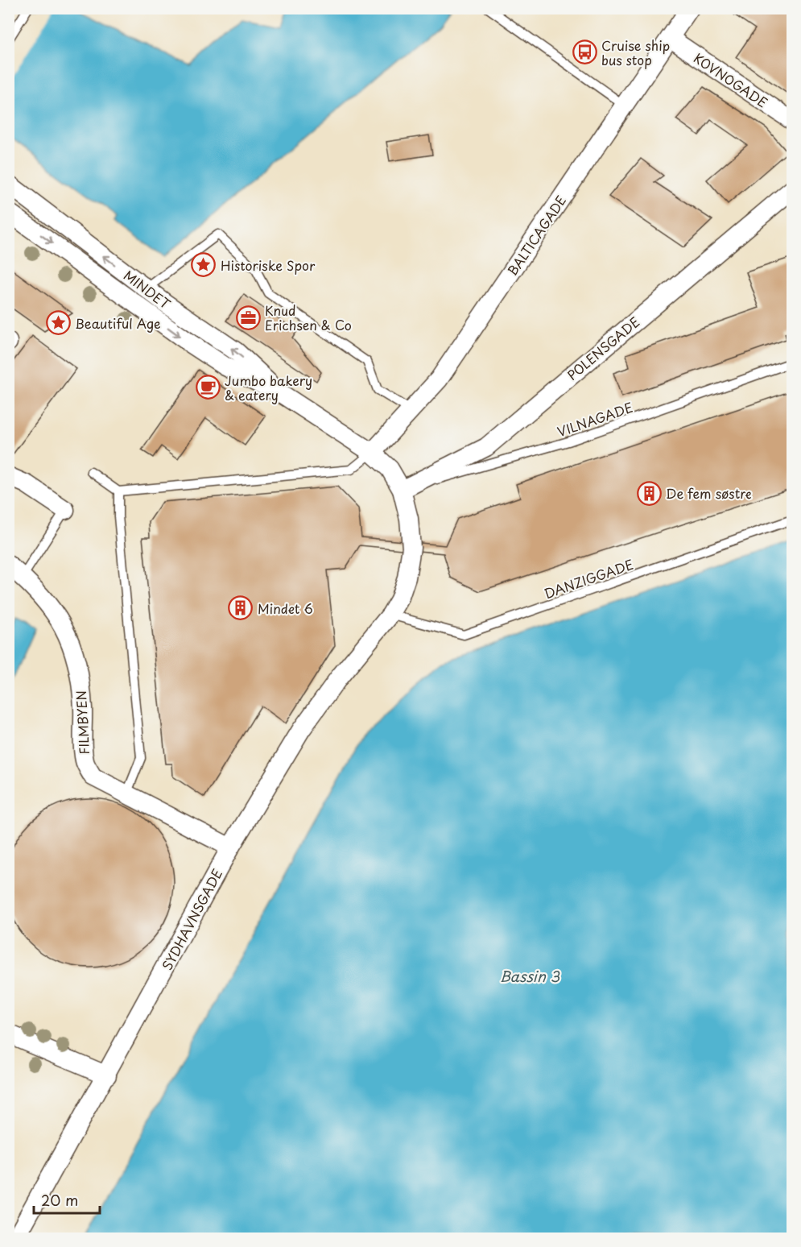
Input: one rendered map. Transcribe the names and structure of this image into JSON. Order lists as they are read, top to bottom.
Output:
{
  "streets": {
    "street": [
      "KOVNOGADE",
      "BALTICAGADE",
      "MINDET",
      "POLENSGADE",
      "FILMBYEN",
      "SYDHAVNSGADE"
    ],
    "lane": ["VILNAGADE", "DANZIGGADE"]
  },
  "crossings": [
    ["KOVNOGADE", "BALTICAGADE"],
    ["BALTICAGADE", "MINDET"],
    ["MINDET", "POLENSGADE"],
    ["MINDET", "VILNAGADE"],
    ["MINDET", "DANZIGGADE"],
    ["MINDET", "SYDHAVNSGADE"],
    ["POLENSGADE", "VILNAGADE"],
    ["DANZIGGADE", "SYDHAVNSGADE"],
    ["FILMBYEN", "SYDHAVNSGADE"]
  ],
  "water": ["Bassin 3"],
  "places": {
    "bus stop": ["Cruise ship bus stop"],
    "place": ["Historiske Spor", "Beautiful Age"],
    "office": ["Knud Erichsen & Co"],
    "cafe": ["Jumbo bakery & eatery"],
    "building": ["De fem søstre", "Mindet 6"]
  },
  "scale_bar": "20 m"
}
